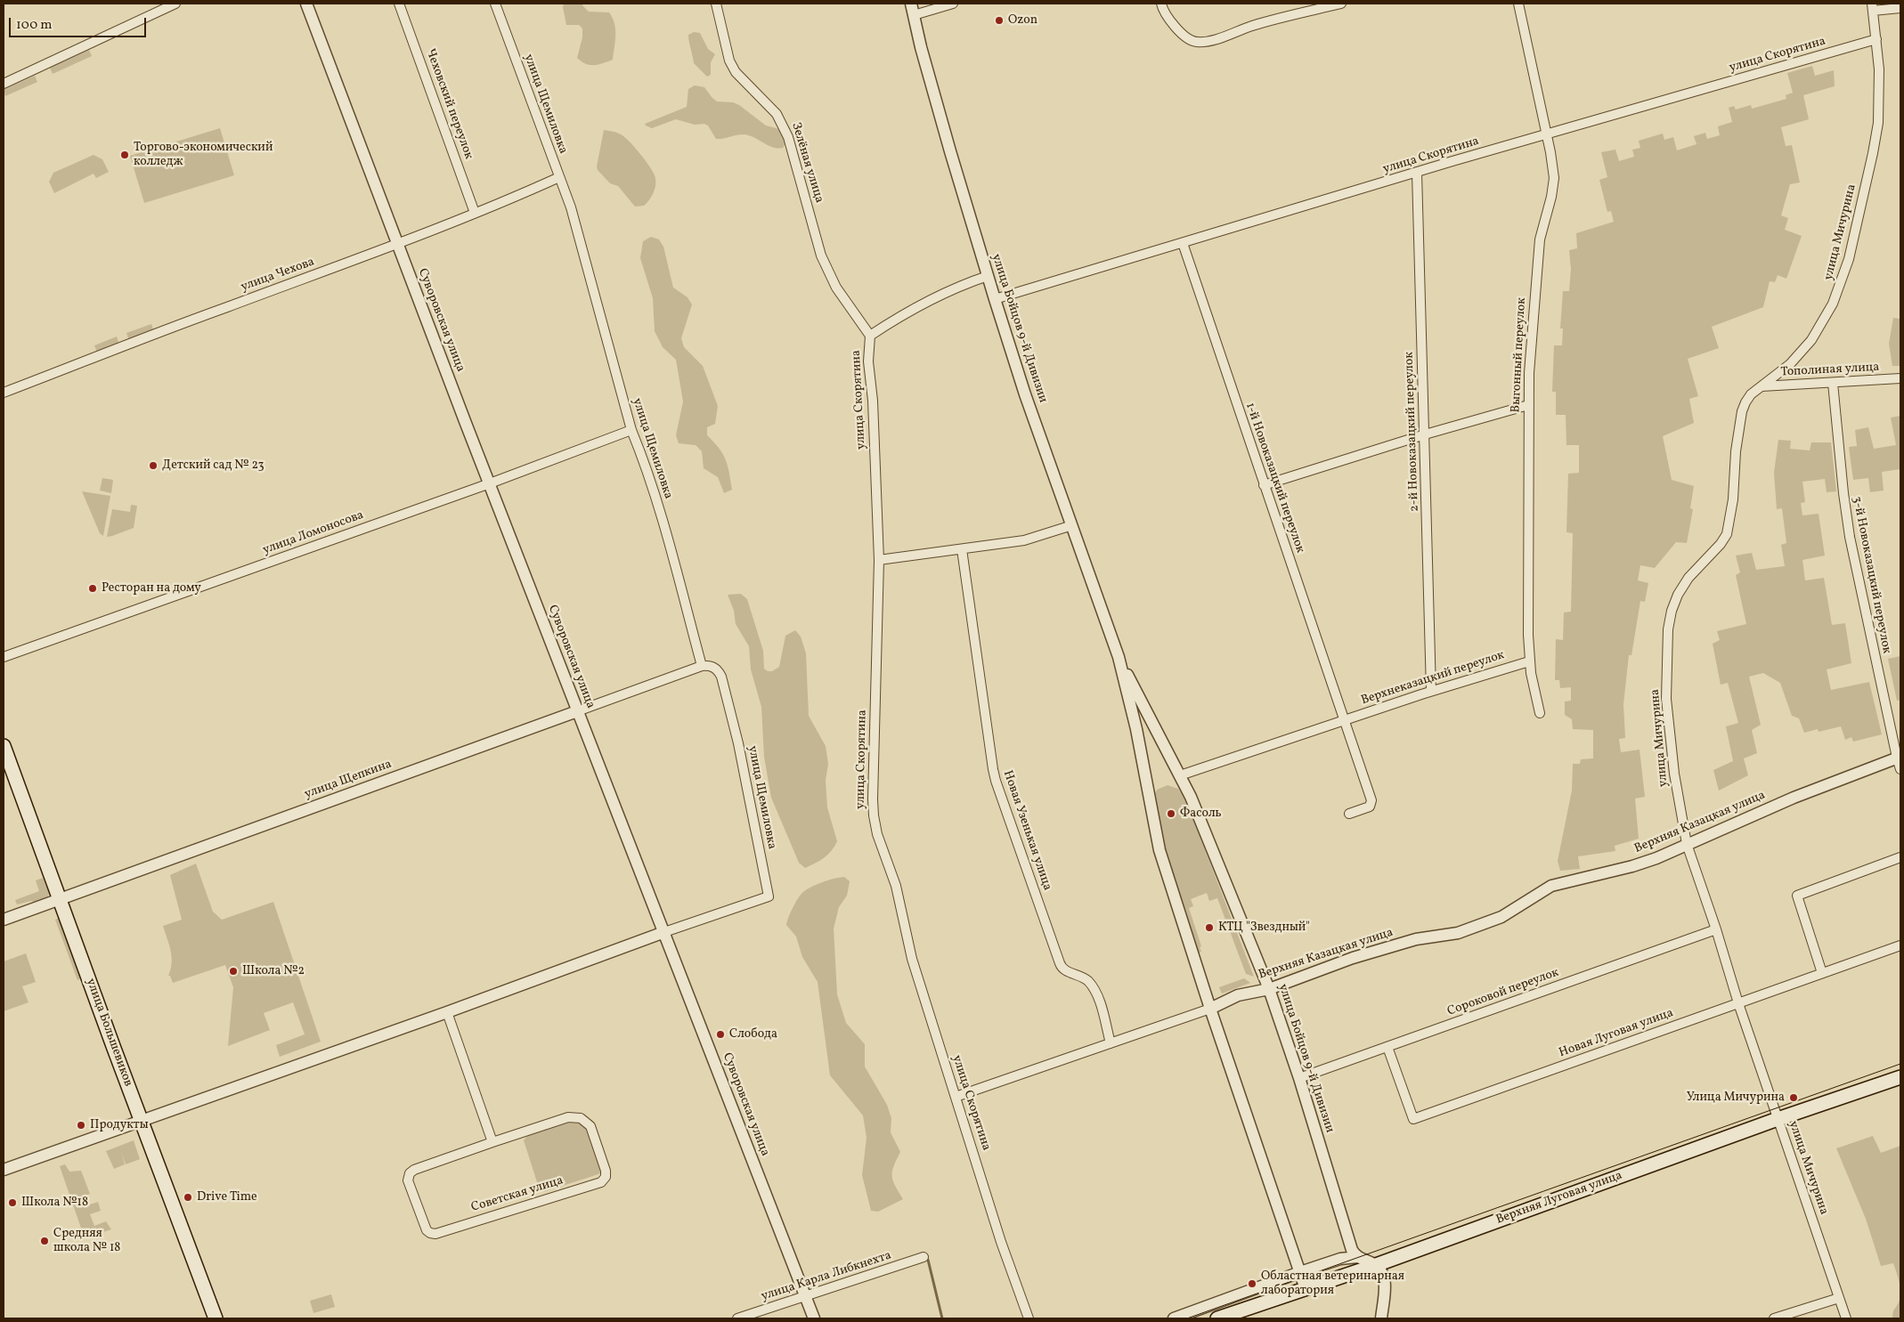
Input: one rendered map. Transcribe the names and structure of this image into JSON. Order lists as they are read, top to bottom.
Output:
{
  "streets": {
    "main road": ["улица Большевиков", "Верхняя Луговая улица"],
    "street": [
      "улица Скорятина",
      "Чеховский переулок",
      "улица Щемиловка",
      "Зелёная улица",
      "улица Мичурина",
      "улица Чехова",
      "Суворовская улица",
      "улица Бойцов 9-й Дивизии",
      "Выгонный переулок",
      "Тополиная улица",
      "2-й Новоказацкий переулок",
      "1-й Новоказацкий переулок",
      "улица Ломоносова",
      "3-й Новоказацкий переулок",
      "Верхнеказацкий переулок",
      "улица Щепкина",
      "Верхняя Казацкая улица",
      "Новая Узенькая улица",
      "Сороковой переулок",
      "Новая Луговая улица",
      "Советская улица",
      "улица Карла Либкнехта"
    ]
  },
  "crossings": [
    ["улица Скорятина", "Зелёная улица"],
    ["улица Скорятина", "улица Мичурина"],
    ["улица Скорятина", "улица Бойцов 9-й Дивизии"],
    ["улица Скорятина", "Выгонный переулок"],
    ["улица Скорятина", "2-й Новоказацкий переулок"],
    ["улица Скорятина", "1-й Новоказацкий переулок"],
    ["улица Скорятина", "Верхняя Казацкая улица"],
    ["Чеховский переулок", "улица Чехова"],
    ["улица Щемиловка", "улица Чехова"],
    ["улица Щемиловка", "Суворовская улица"],
    ["улица Щемиловка", "улица Ломоносова"],
    ["улица Щемиловка", "улица Щепкина"],
    ["улица Мичурина", "Тополиная улица"],
    ["улица Мичурина", "Верхняя Казацкая улица"],
    ["улица Мичурина", "Сороковой переулок"],
    ["улица Мичурина", "Новая Луговая улица"],
    ["улица Мичурина", "Верхняя Луговая улица"],
    ["улица Чехова", "Суворовская улица"],
    ["Суворовская улица", "улица Ломоносова"],
    ["Суворовская улица", "улица Щепкина"],
    ["Суворовская улица", "улица Карла Либкнехта"],
    ["улица Бойцов 9-й Дивизии", "Верхнеказацкий переулок"],
    ["улица Бойцов 9-й Дивизии", "Верхняя Казацкая улица"],
    ["улица Бойцов 9-й Дивизии", "Сороковой переулок"],
    ["улица Бойцов 9-й Дивизии", "Верхняя Луговая улица"],
    ["Выгонный переулок", "Верхнеказацкий переулок"],
    ["Тополиная улица", "3-й Новоказацкий переулок"],
    ["2-й Новоказацкий переулок", "Верхнеказацкий переулок"],
    ["1-й Новоказацкий переулок", "Верхнеказацкий переулок"],
    ["3-й Новоказацкий переулок", "Верхняя Казацкая улица"],
    ["улица Щепкина", "улица Большевиков"],
    ["Верхняя Казацкая улица", "Новая Узенькая улица"],
    ["Сороковой переулок", "Новая Луговая улица"]
  ],
  "places": [
    "Ozon",
    "Торгово-экономический колледж",
    "Детский сад № 23",
    "Ресторан на дому",
    "Фасоль",
    "КТЦ \"Звездный\"",
    "Школа №2",
    "Слобода",
    "Улица Мичурина",
    "Продукты",
    "Drive Time",
    "Школа №18",
    "Средняя школа № 18",
    "Областная ветеринарная лаборатория"
  ],
  "scale_bar": "100 m"
}
